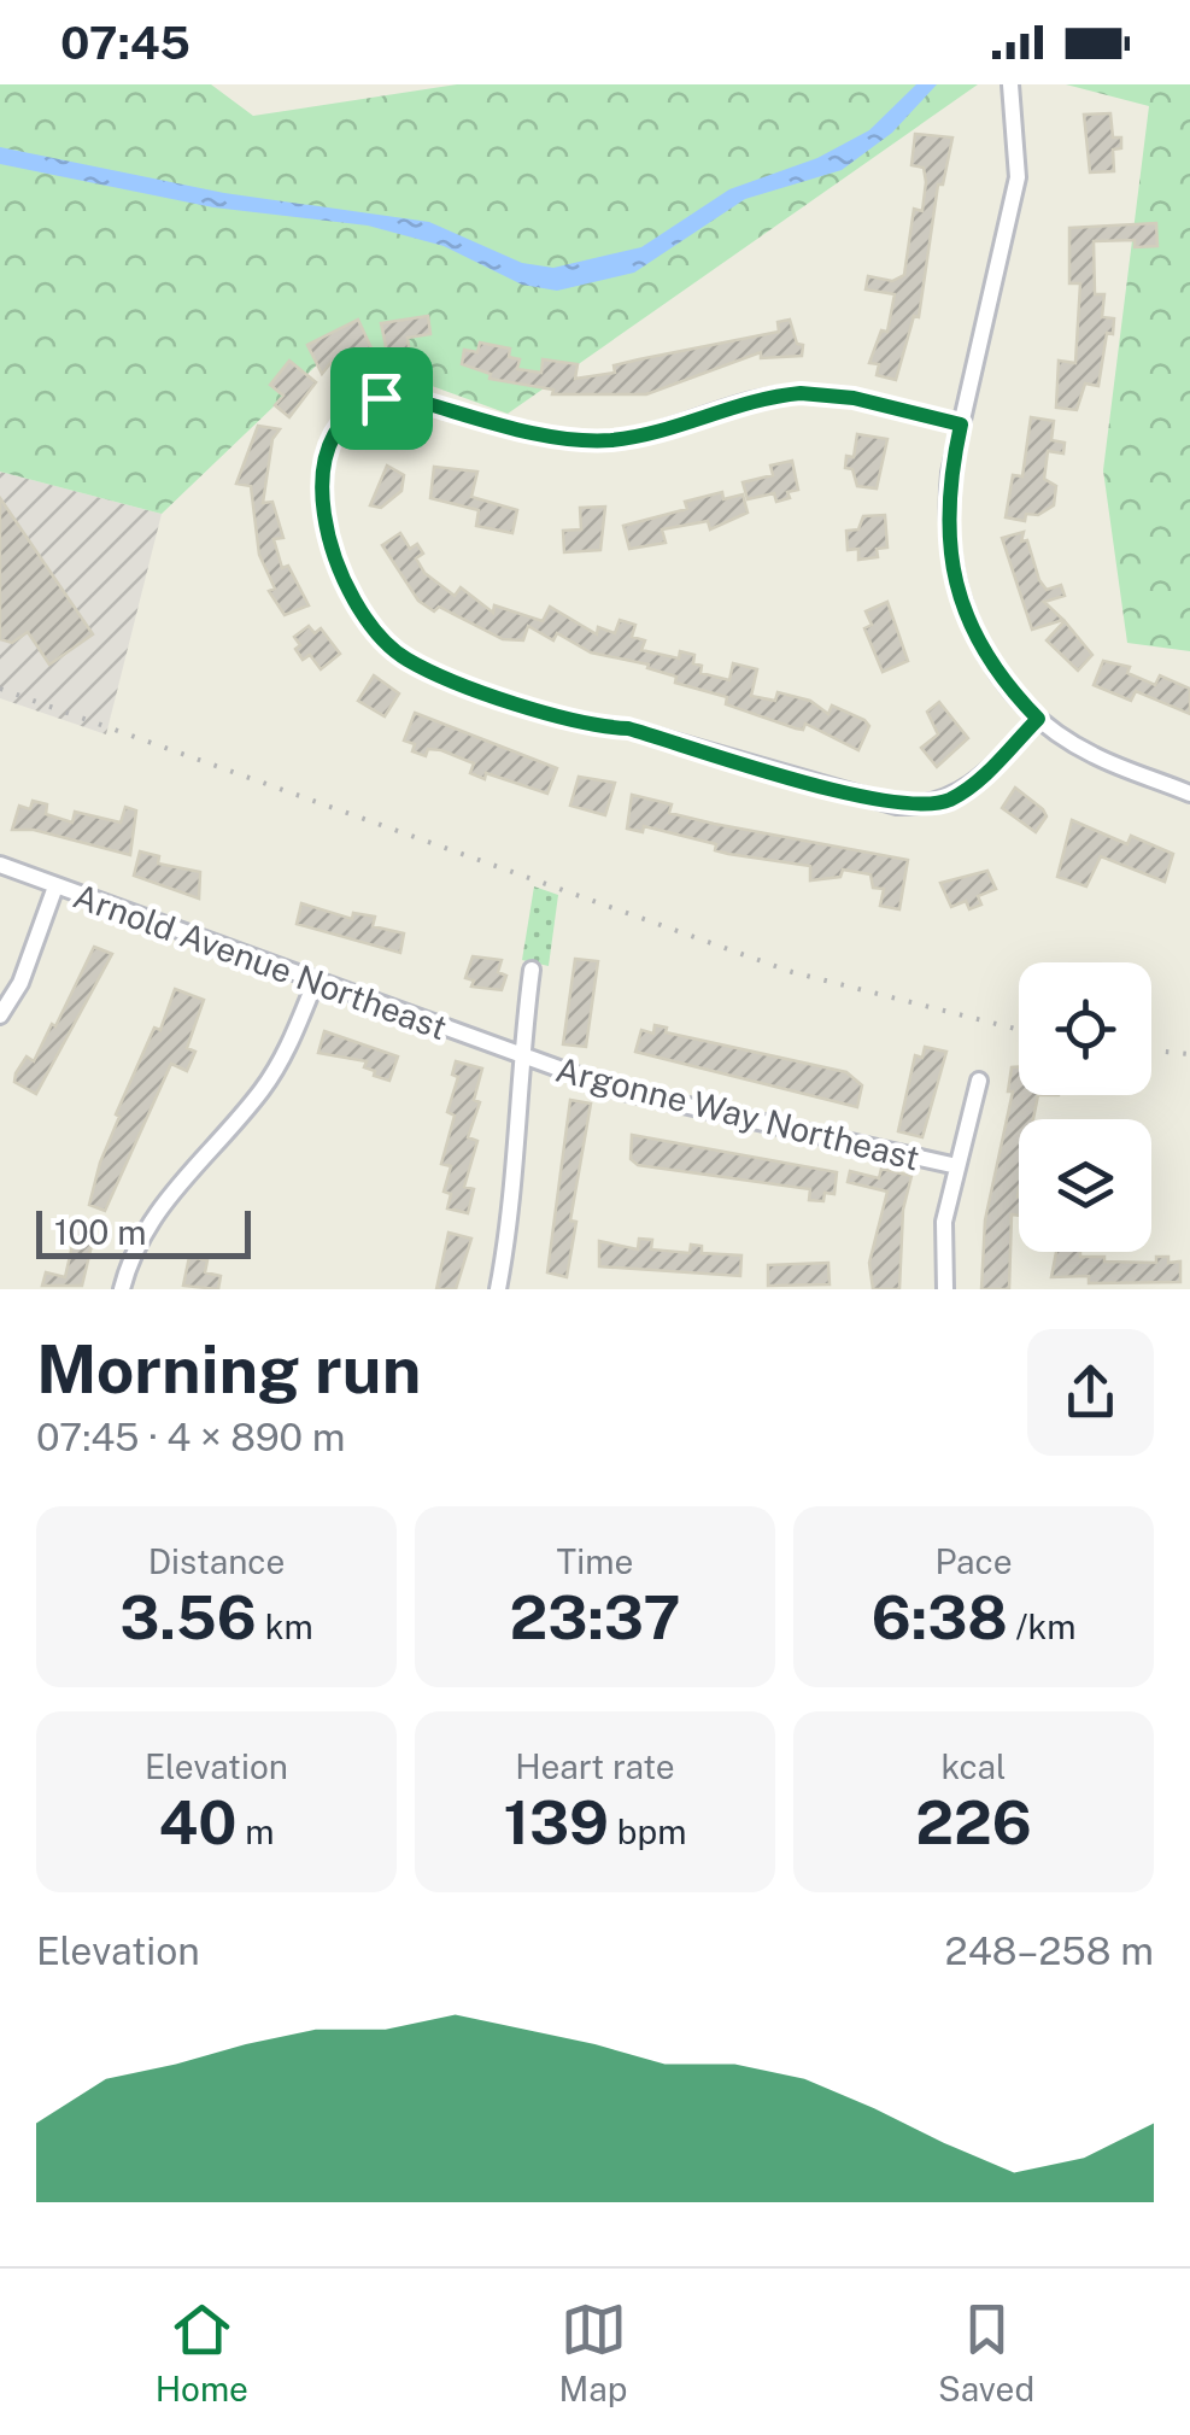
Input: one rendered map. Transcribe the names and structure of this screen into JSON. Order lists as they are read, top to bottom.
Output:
{
  "streets": {
    "street": ["Arnold Avenue Northeast", "Argonne Way Northeast"]
  },
  "crossings": [
    ["Arnold Avenue Northeast", "Argonne Way Northeast"]
  ],
  "scale_bar": "100 m",
  "page": {
    "status": "07:45",
    "scale": "100 m",
    "heading": ["Morning run", "07:45 · 4 × 890 m"],
    "stats": [
      ["Distance", "3.56 km"],
      ["Time", "23:37"],
      ["Pace", "6:38 /km"],
      ["Elevation", "40 m"],
      ["Heart rate", "139 bpm"],
      ["kcal", "226"]
    ],
    "chart": ["Elevation", "248–258 m"],
    "tabs": ["Home", "Map", "Saved"]
  }
}
